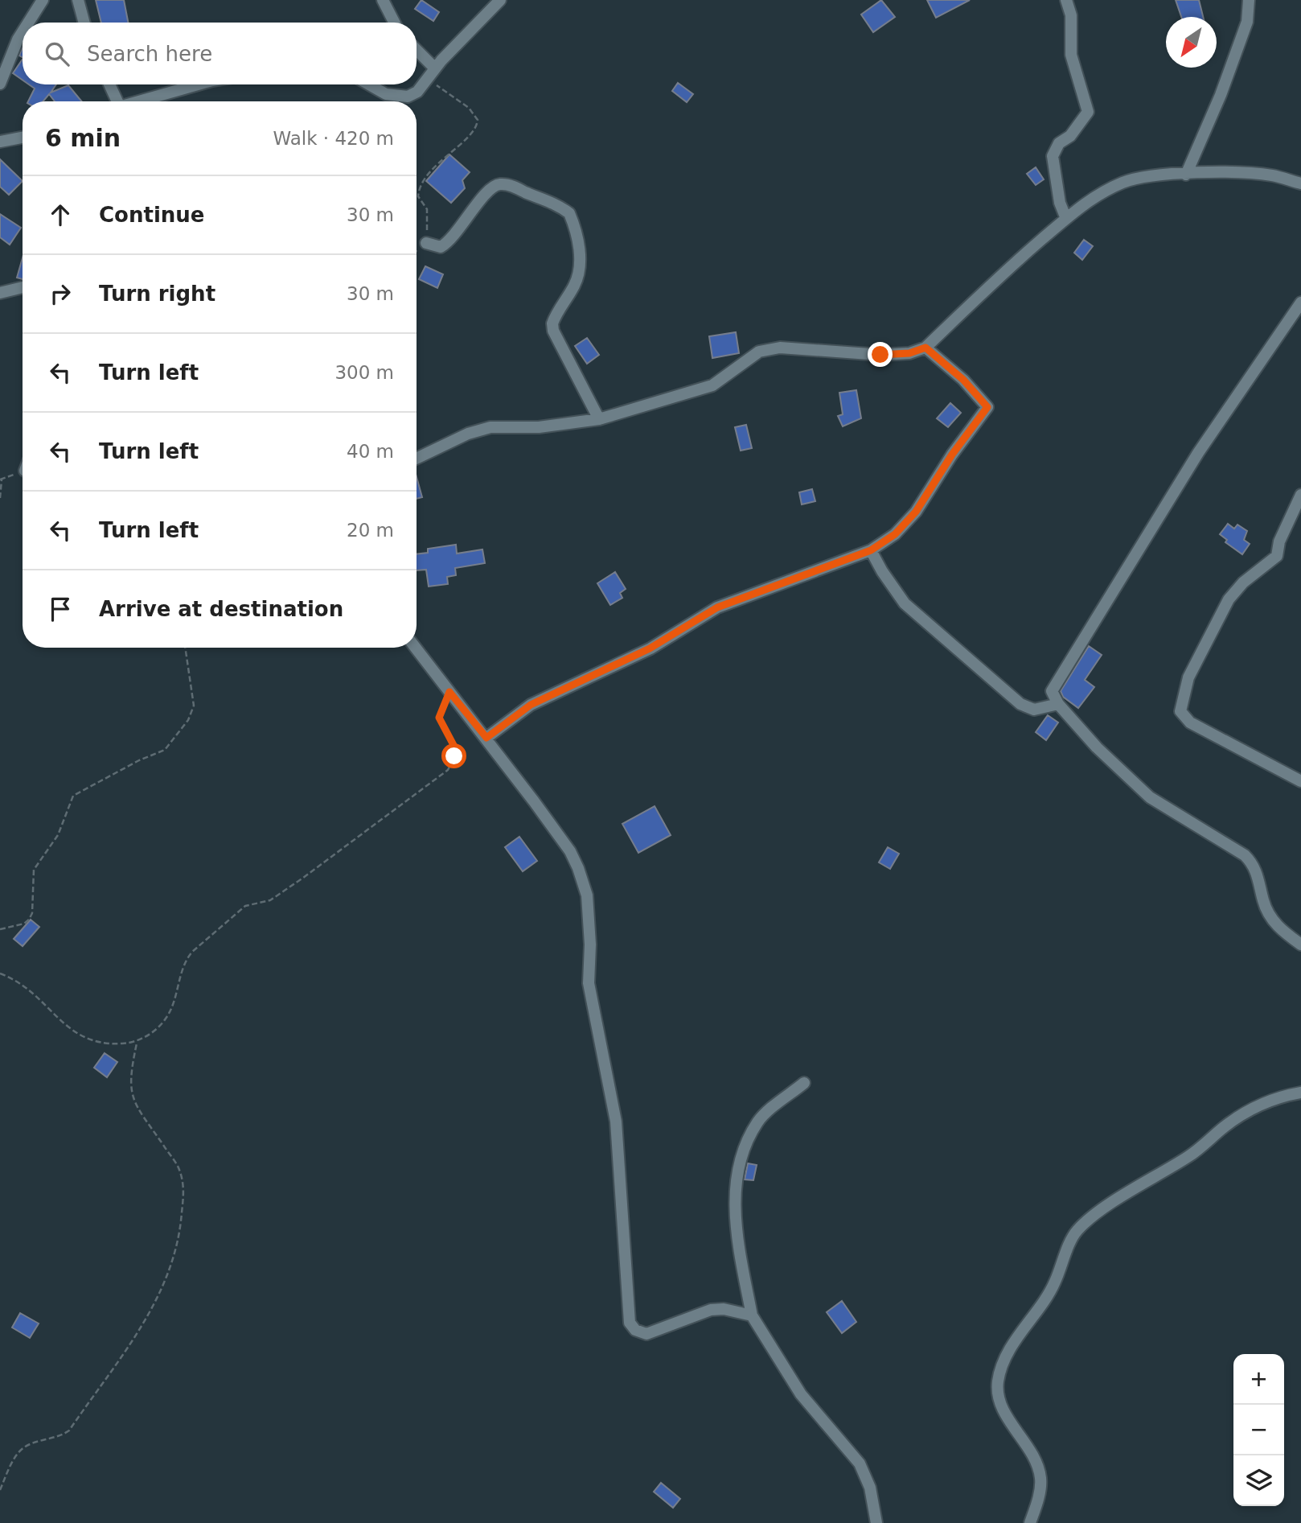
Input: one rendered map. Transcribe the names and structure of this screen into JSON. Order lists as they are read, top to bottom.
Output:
{
  "north": "bottom left",
  "page": {
    "search": "Search here",
    "heading": ["6 min", "Walk · 420 m"],
    "list": [
      ["Continue", "30 m"],
      ["Turn right", "30 m"],
      ["Turn left", "300 m"],
      ["Turn left", "40 m"],
      ["Turn left", "20 m"],
      "Arrive at destination"
    ],
    "map_buttons": ["+", "−"]
  }
}
